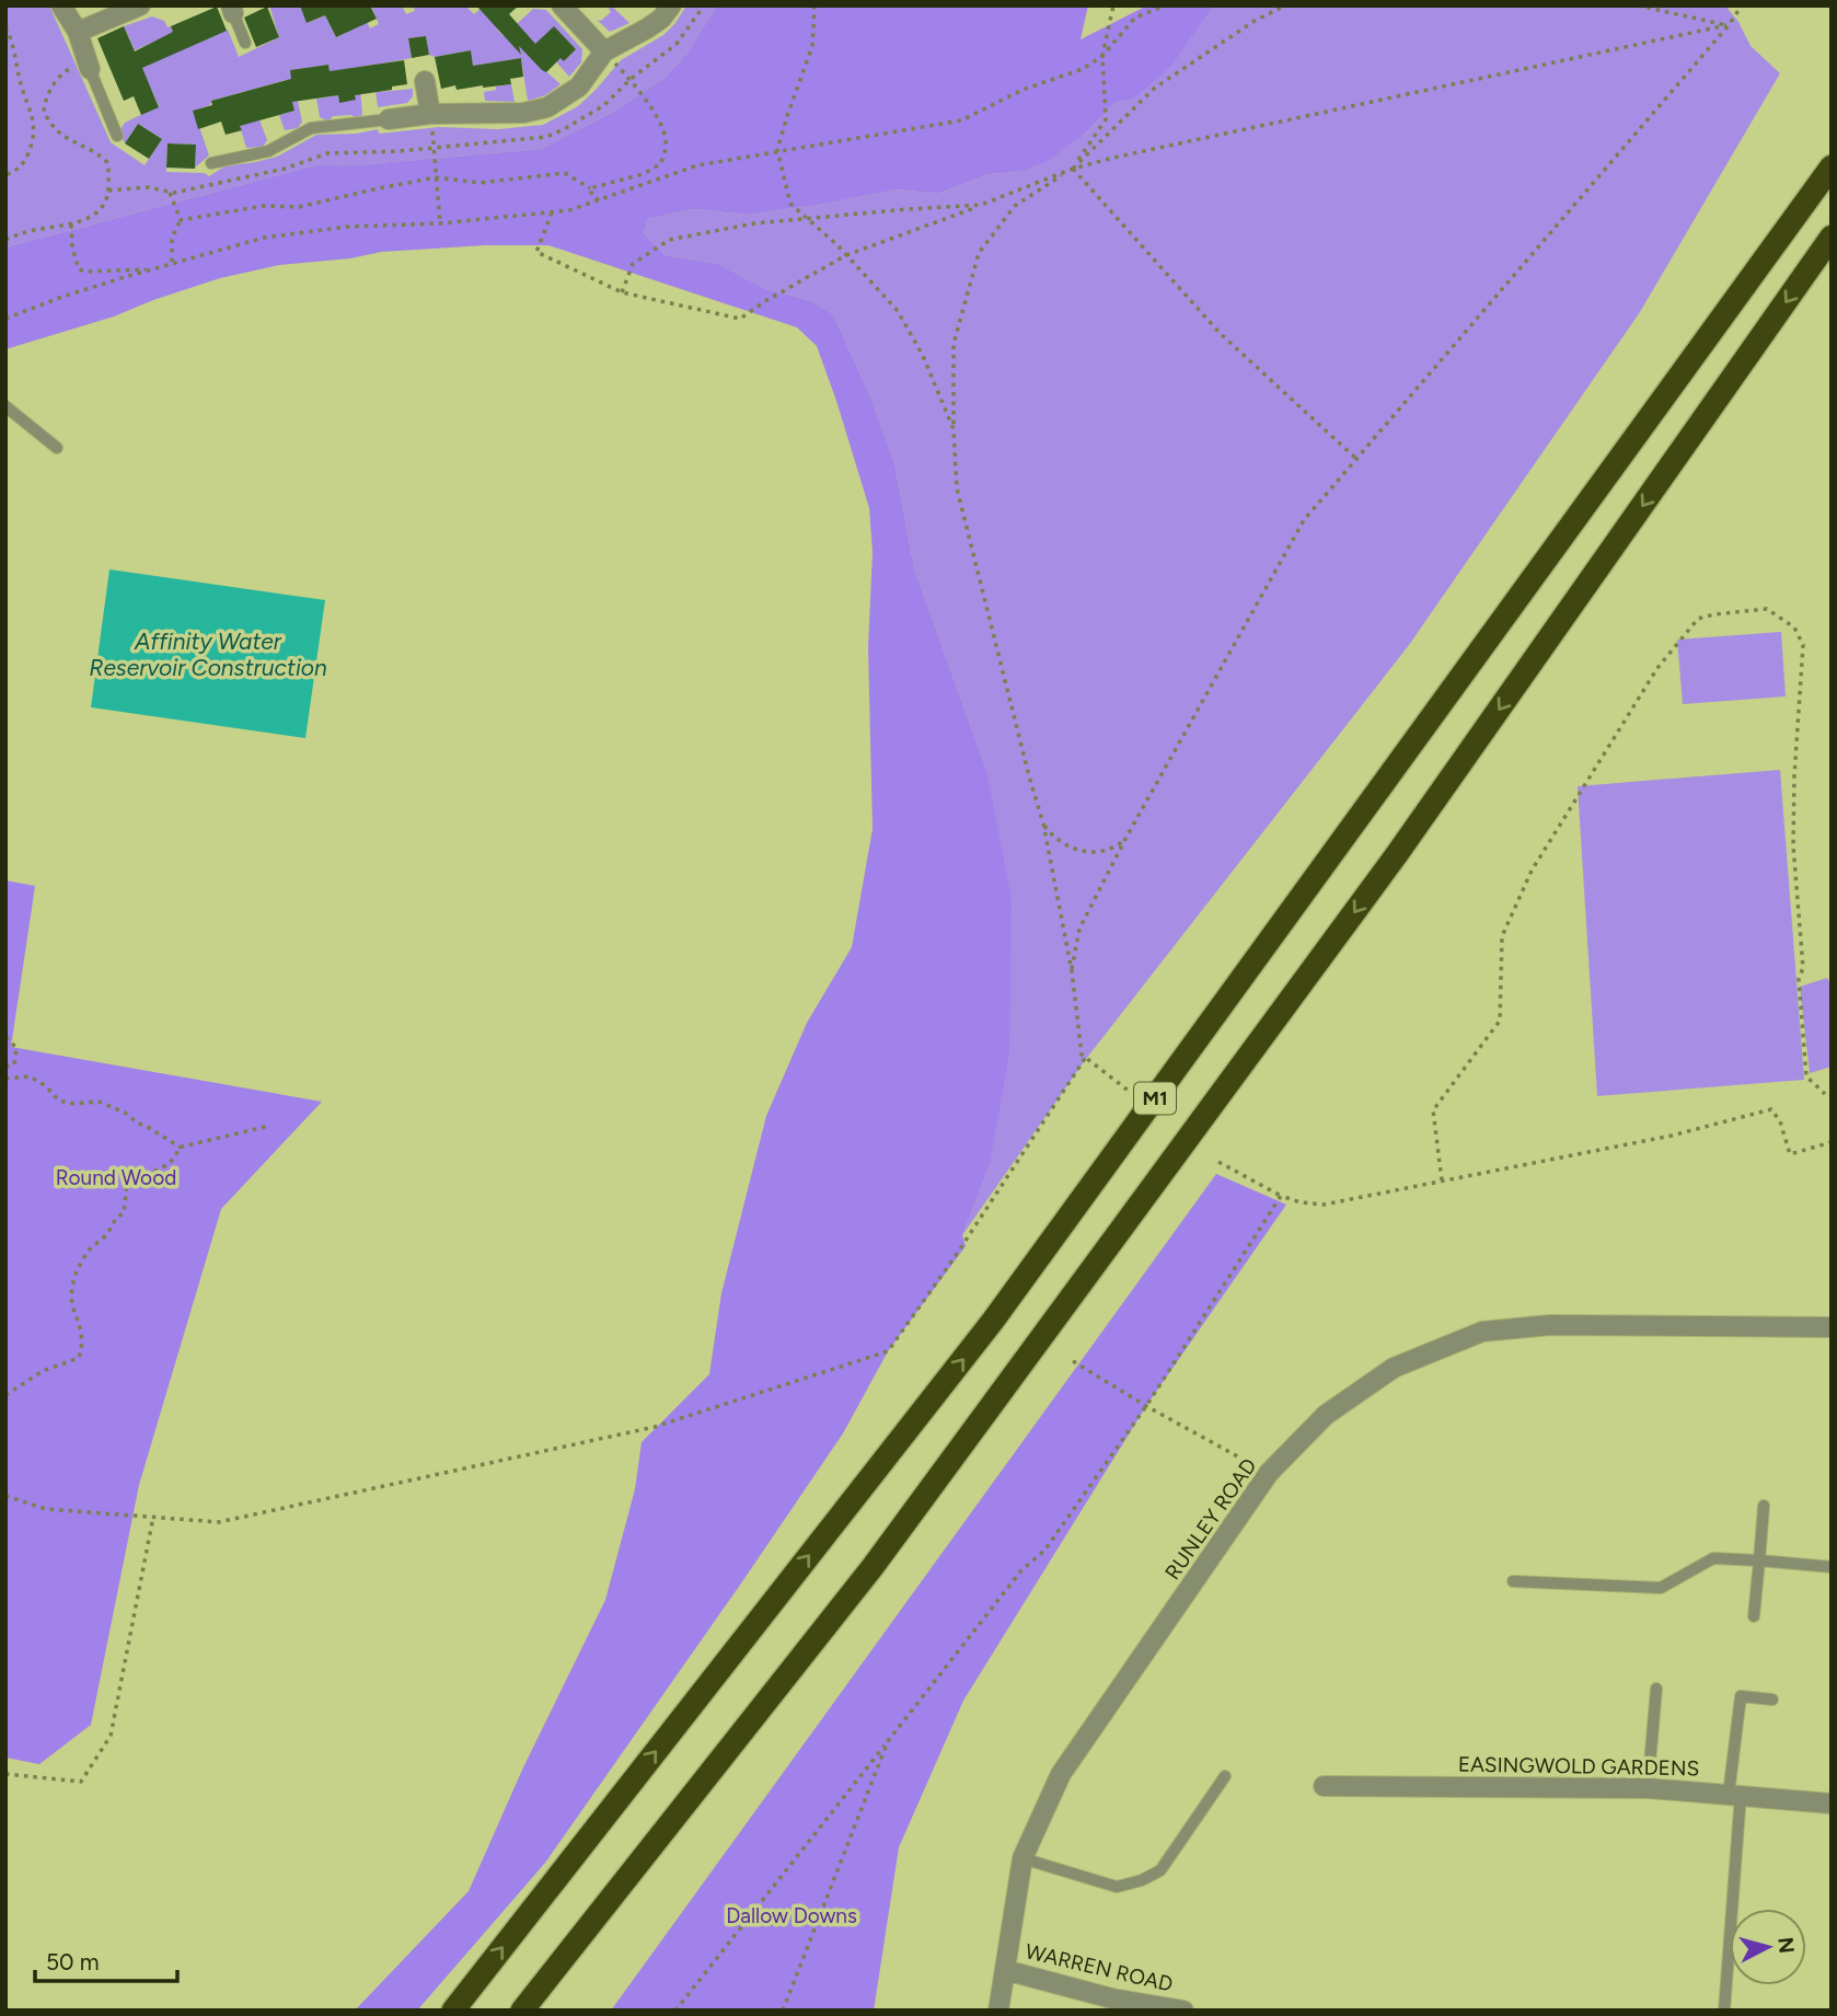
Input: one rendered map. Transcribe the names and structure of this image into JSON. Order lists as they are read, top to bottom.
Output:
{
  "streets": {
    "highway": ["M1"],
    "street": ["RUNLEY ROAD", "EASINGWOLD GARDENS", "WARREN ROAD"]
  },
  "crossings": [
    ["RUNLEY ROAD", "WARREN ROAD"]
  ],
  "water": ["Affinity Water Reservoir Construction"],
  "parks": ["Round Wood", "Dallow Downs"],
  "scale_bar": "50 m",
  "north": "right"
}
